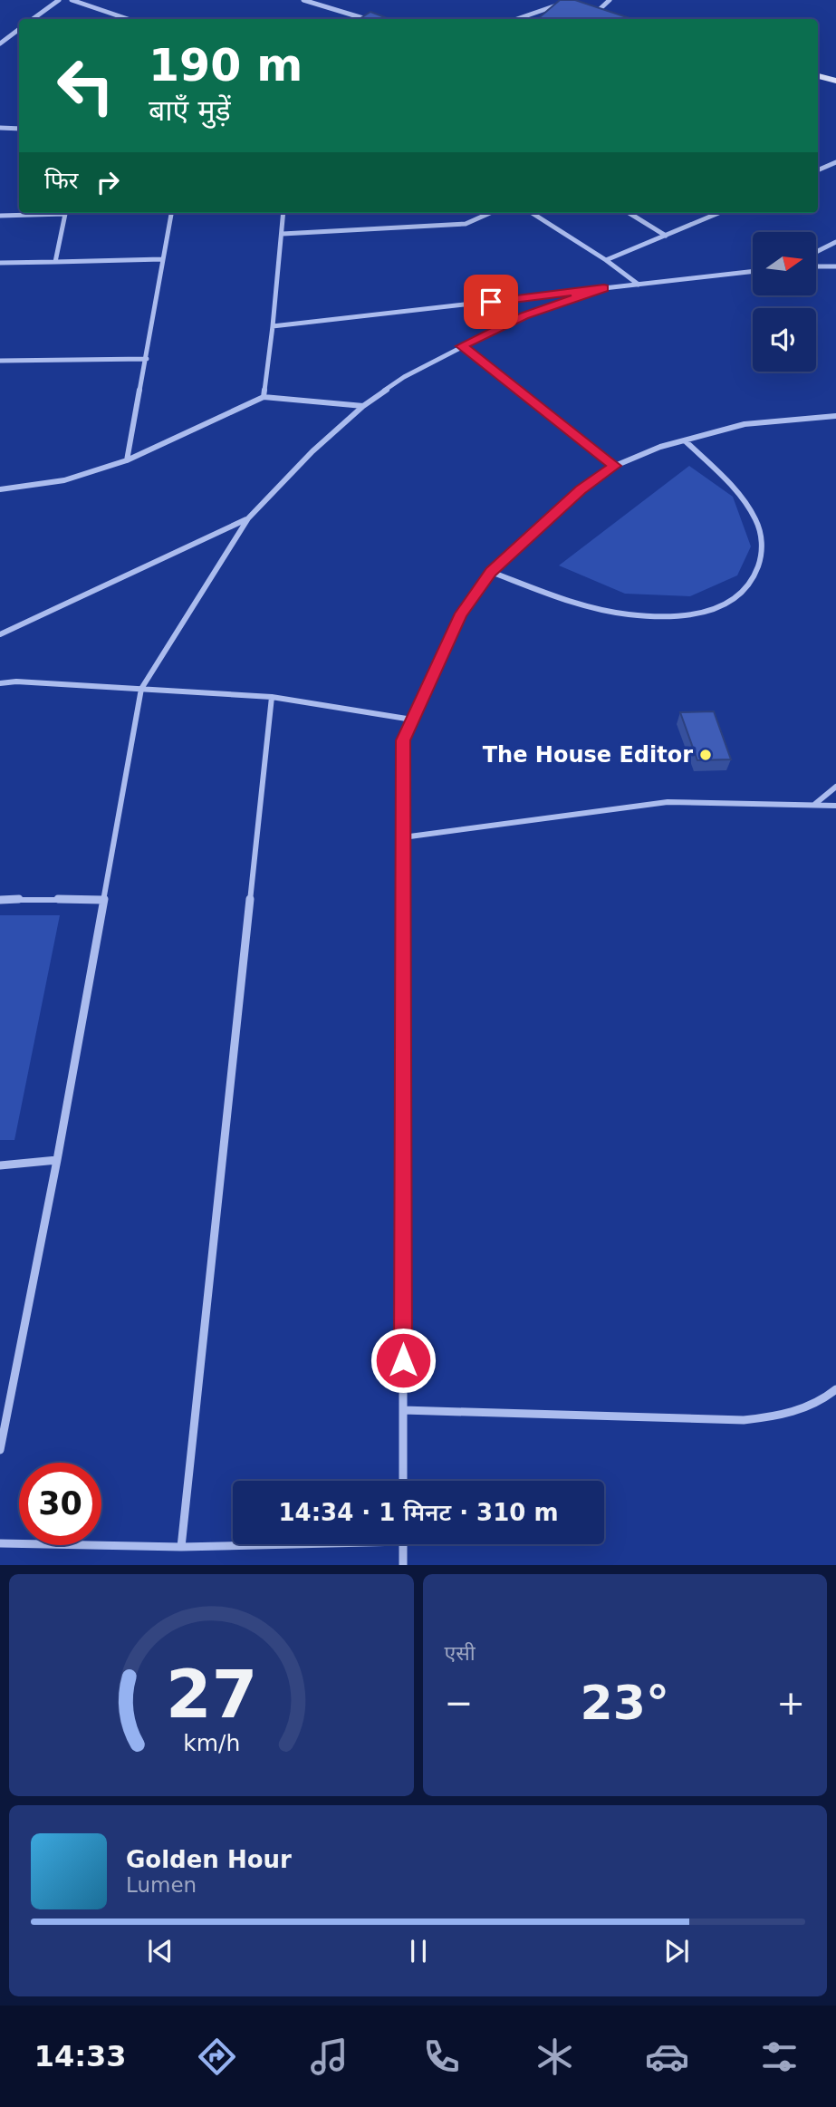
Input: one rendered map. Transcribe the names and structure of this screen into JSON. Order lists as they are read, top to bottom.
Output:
{
  "places": ["The House Editor"],
  "north": "right",
  "page": {
    "turn": ["190 m", "बाएँ मुड़ें"],
    "then": "फिर",
    "limit": "30",
    "trip": "14:34 · 1 मिनट · 310 m",
    "tile": "एसी",
    "heat": ["−", "23°", "+"],
    "song": ["Golden Hour", "Lumen"],
    "tabs": "14:33",
    "gauge": ["27", "km/h"]
  }
}
